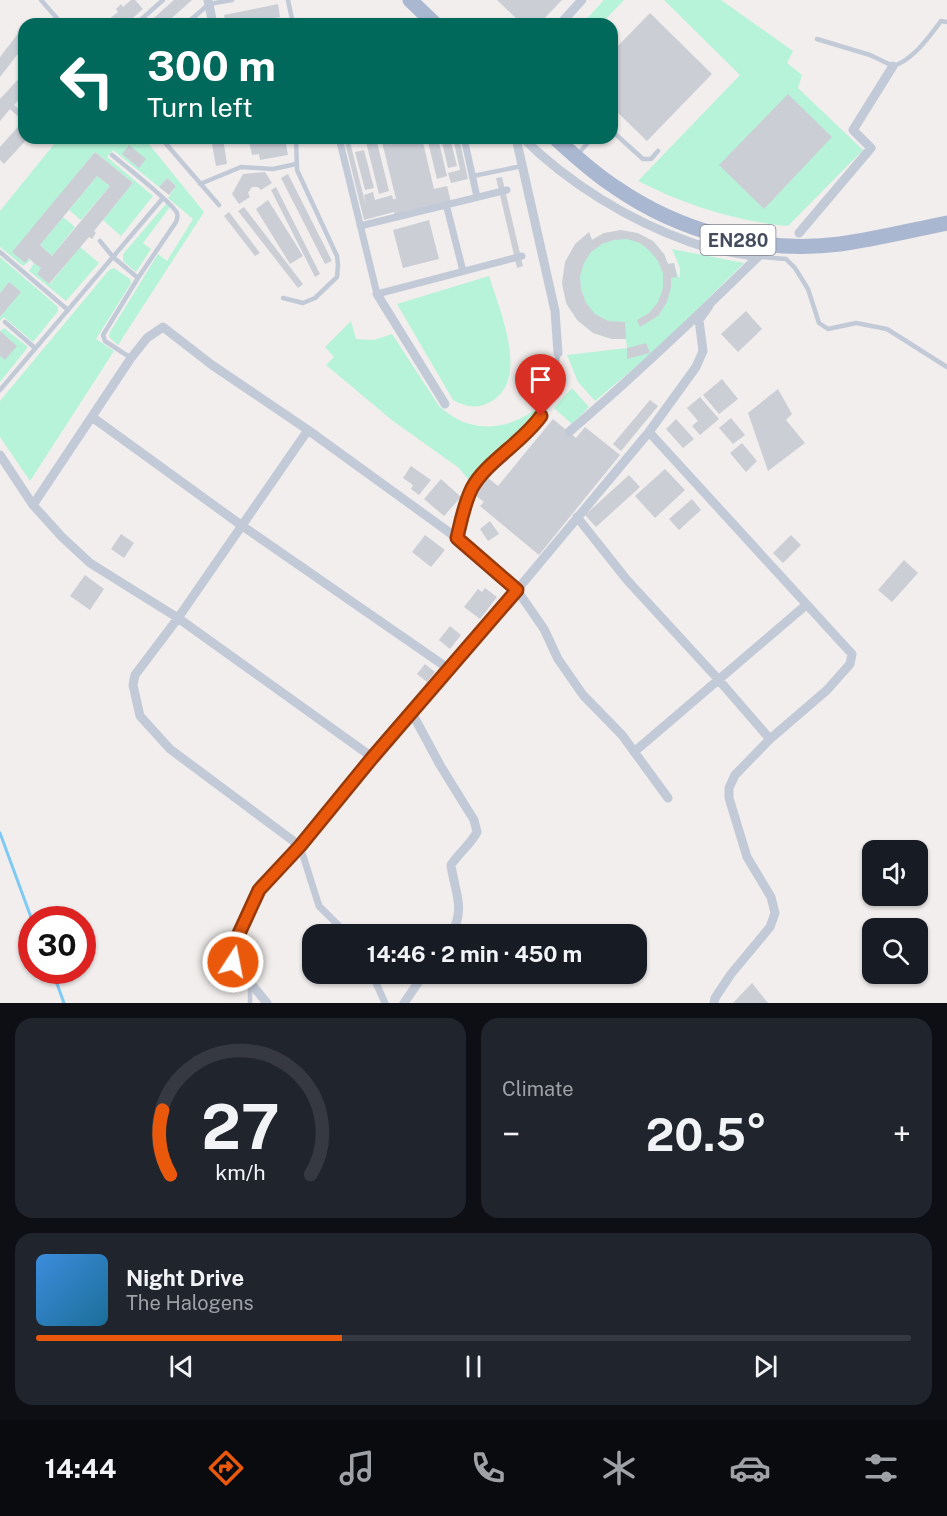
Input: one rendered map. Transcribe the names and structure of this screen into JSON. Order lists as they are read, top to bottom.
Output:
{
  "streets": {
    "main road": ["EN280"]
  },
  "page": {
    "turn": ["300 m", "Turn left"],
    "limit": "30",
    "trip": "14:46 · 2 min · 450 m",
    "tile": "Climate",
    "heat": ["−", "20.5°", "+"],
    "song": ["Night Drive", "The Halogens"],
    "tabs": "14:44",
    "gauge": ["27", "km/h"]
  }
}
